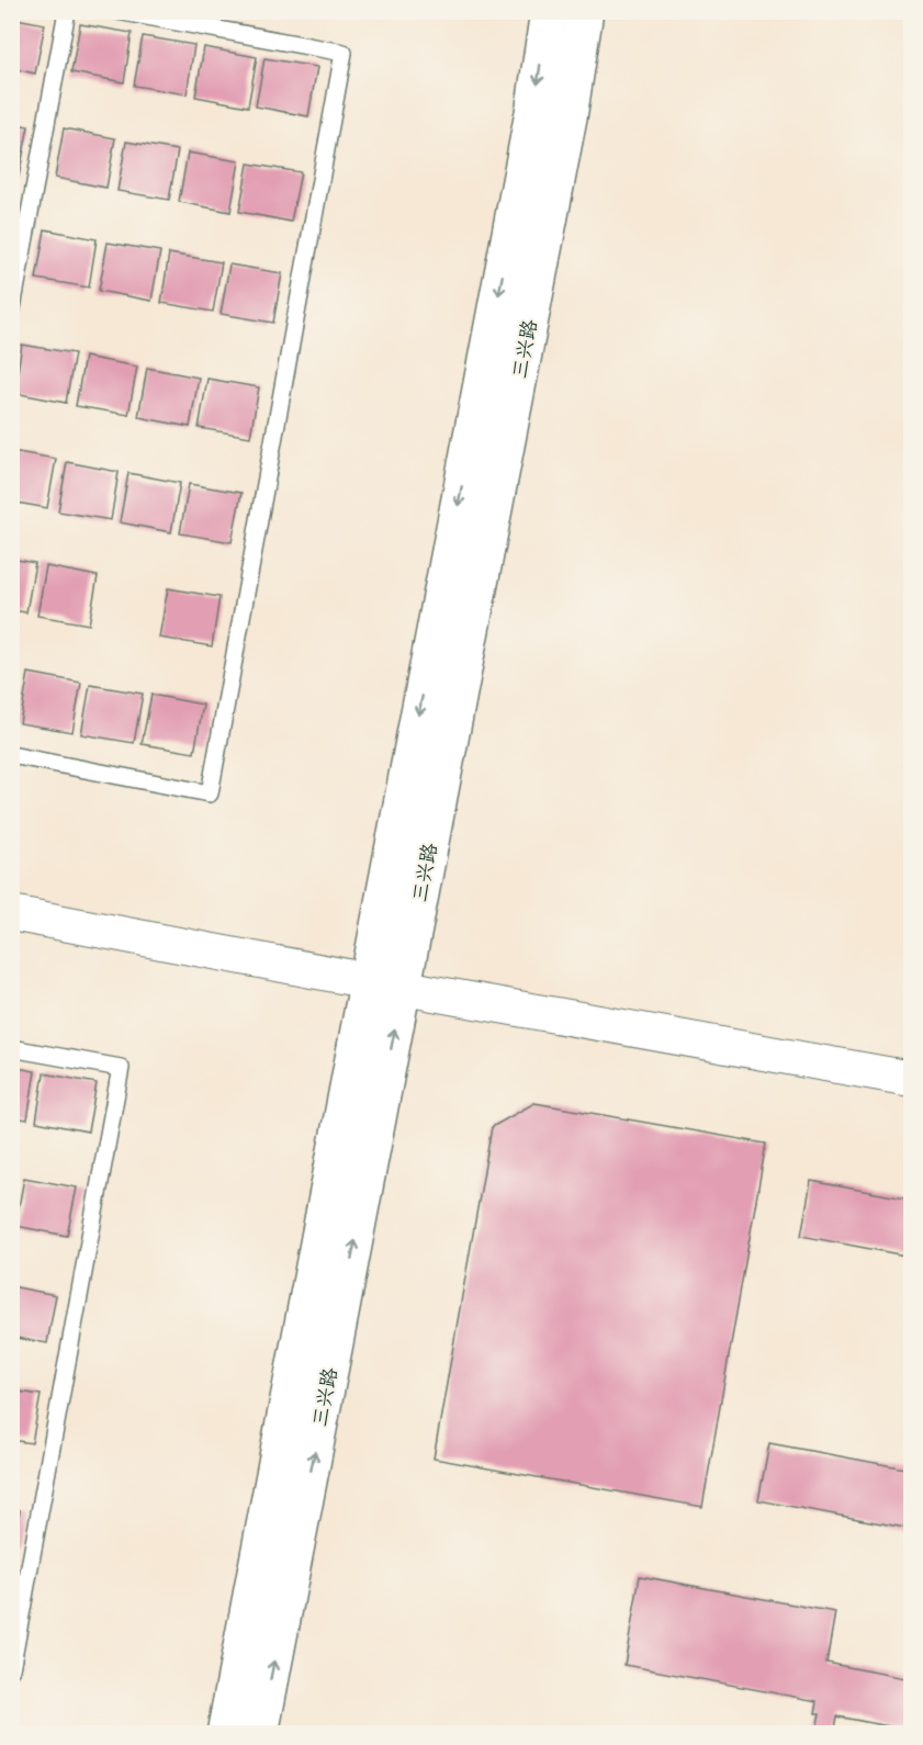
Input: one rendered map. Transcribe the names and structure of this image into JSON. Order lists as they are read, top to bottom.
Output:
{
  "streets": {
    "street": ["三兴路"]
  }
}
